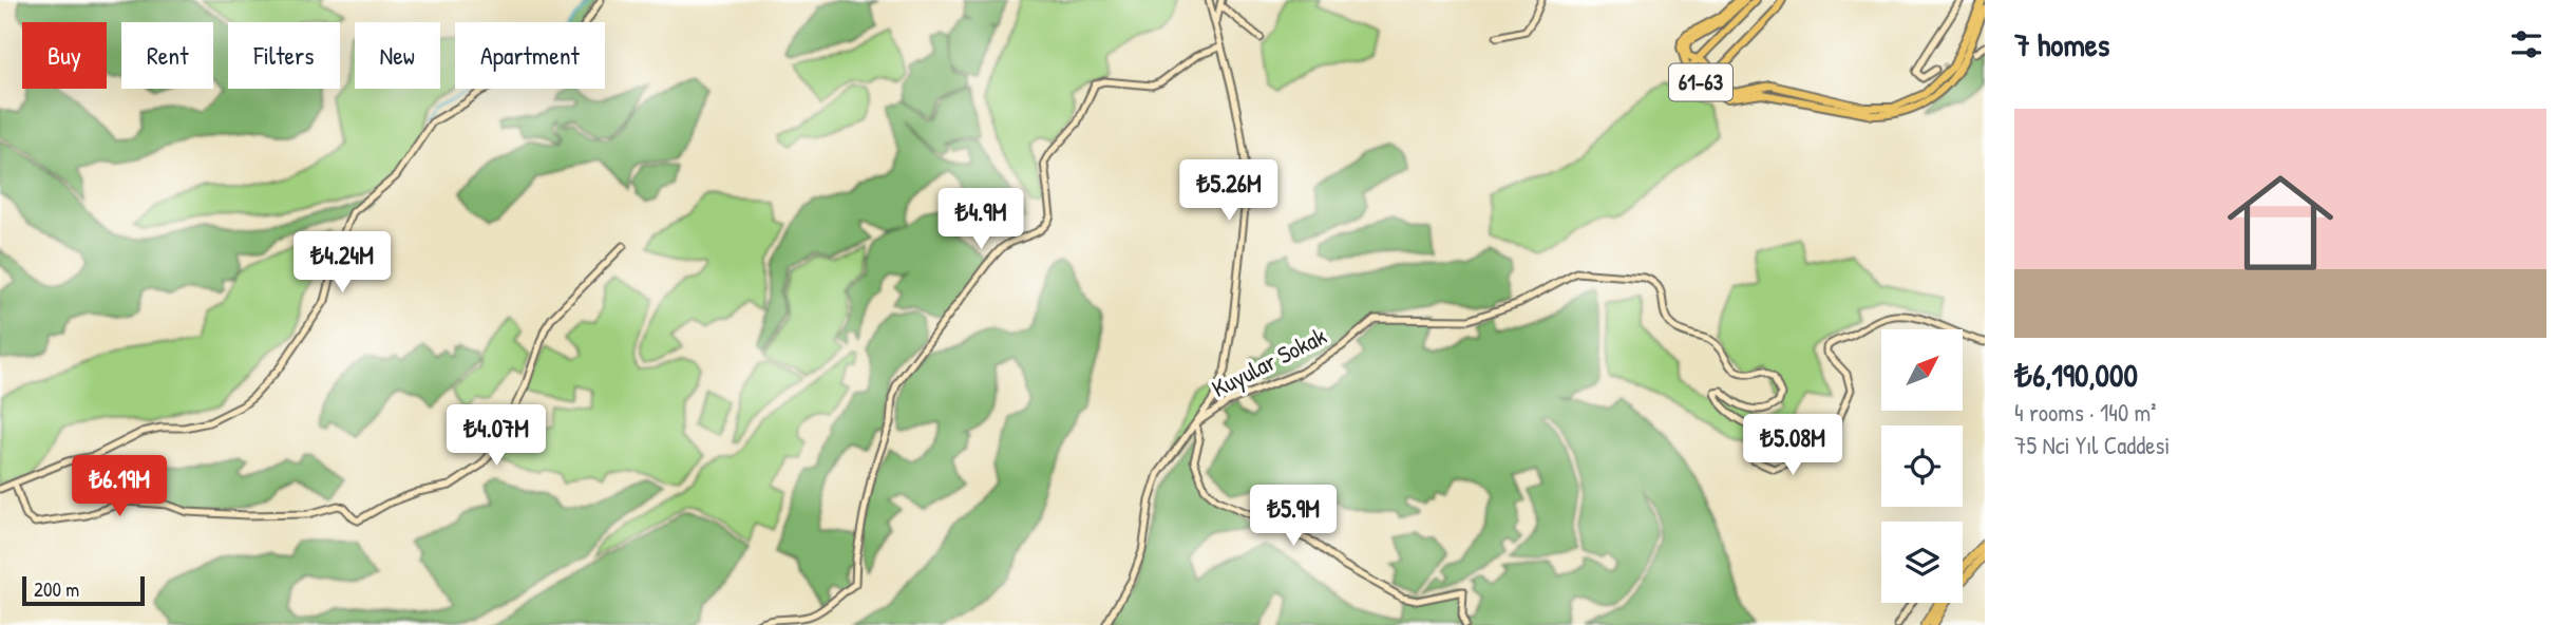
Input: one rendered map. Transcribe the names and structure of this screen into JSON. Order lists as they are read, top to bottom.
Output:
{
  "streets": {
    "main road": ["61-63"],
    "street": ["Kuyular Sokak"]
  },
  "scale_bar": "200 m",
  "north": "top right",
  "page": {
    "heading": "7 homes",
    "chip": [
      "Buy",
      "Rent",
      "Filters",
      "New",
      "Apartment"
    ],
    "list": [
      {
        "name": "₺6,190,000",
        "note": "4 rooms · 140 m² · 75 Nci Yıl Caddesi"
      }
    ],
    "price": [
      "₺5.26M",
      "₺4.9M",
      "₺4.24M",
      "₺4.07M",
      "₺5.08M",
      "₺6.19M",
      "₺5.9M"
    ],
    "scale": "200 m"
  }
}
